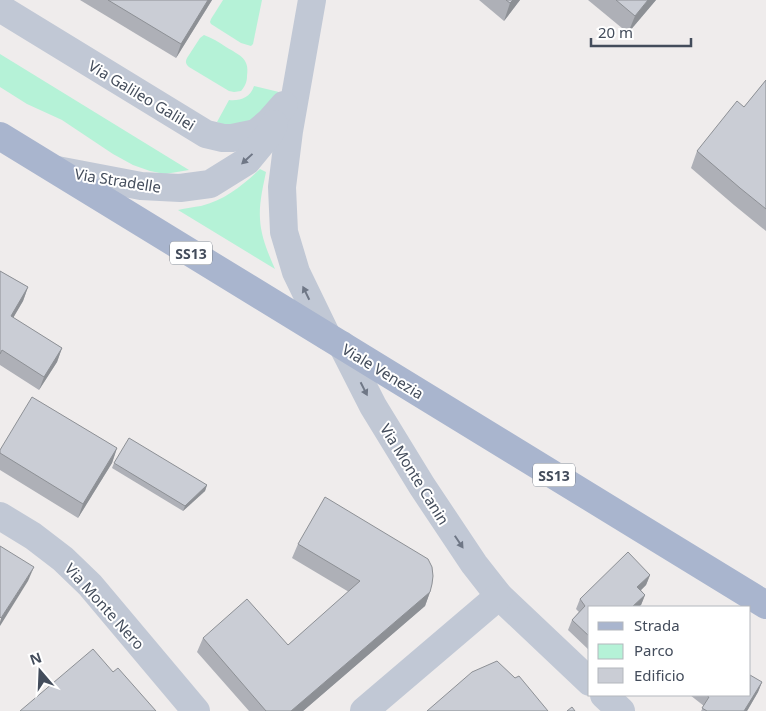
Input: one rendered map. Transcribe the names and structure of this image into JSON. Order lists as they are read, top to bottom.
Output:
{
  "streets": {
    "main road": ["SS13", "Viale Venezia"],
    "street": [
      "Via Galileo Galilei",
      "Via Stradelle",
      "Via Monte Canin",
      "Via Monte Nero"
    ]
  },
  "crossings": [
    ["Via Galileo Galilei", "Via Stradelle"],
    ["Via Stradelle", "Viale Venezia"],
    ["Via Stradelle", "Via Monte Canin"],
    ["Viale Venezia", "Via Monte Canin"]
  ],
  "one_way": ["Via Monte Canin"],
  "legend": ["Strada", "Parco", "Edificio"],
  "scale_bar": "20 m",
  "north": "top"
}
